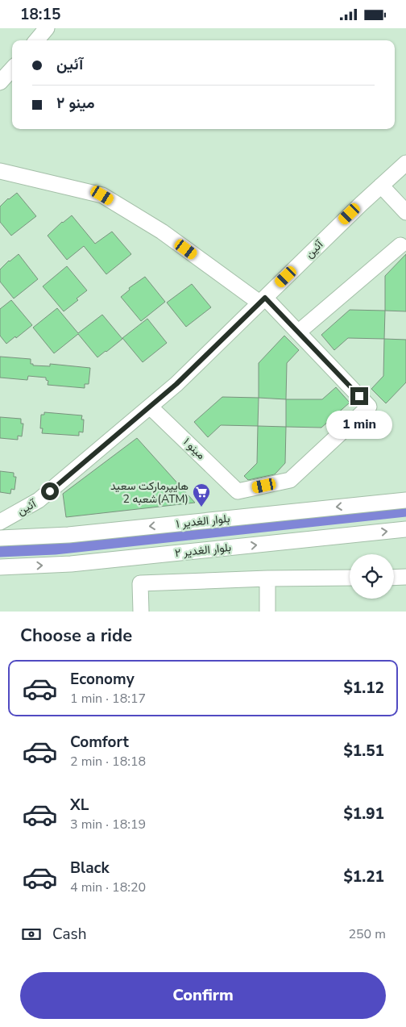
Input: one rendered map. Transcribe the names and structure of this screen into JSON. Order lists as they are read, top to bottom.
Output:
{
  "streets": {
    "street": [
      "آئین",
      "مینو ۱",
      "بلوار الغدیر ۱",
      "بلوار الغدیر ۲"
    ]
  },
  "crossings": [
    ["آئین", "مینو ۱"]
  ],
  "one_way": ["بلوار الغدیر ۱", "بلوار الغدیر ۲"],
  "places": {
    "supermarket": ["هایپرمارکت سعید شعبه 2(ATM)"]
  },
  "page": {
    "status": "18:15",
    "banner": ["آئین", "مینو ۲"],
    "bubble": "1 min",
    "heading": "Choose a ride",
    "list": [
      {
        "name": "Economy",
        "note": "1 min · 18:17",
        "value": "$1.12"
      },
      {
        "name": "Comfort",
        "note": "2 min · 18:18",
        "value": "$1.51"
      },
      {
        "name": "XL",
        "note": "3 min · 18:19",
        "value": "$1.91"
      },
      {
        "name": "Black",
        "note": "4 min · 18:20",
        "value": "$1.21"
      }
    ],
    "pay": ["Cash", "250 m"],
    "buttons": "Confirm"
  }
}
